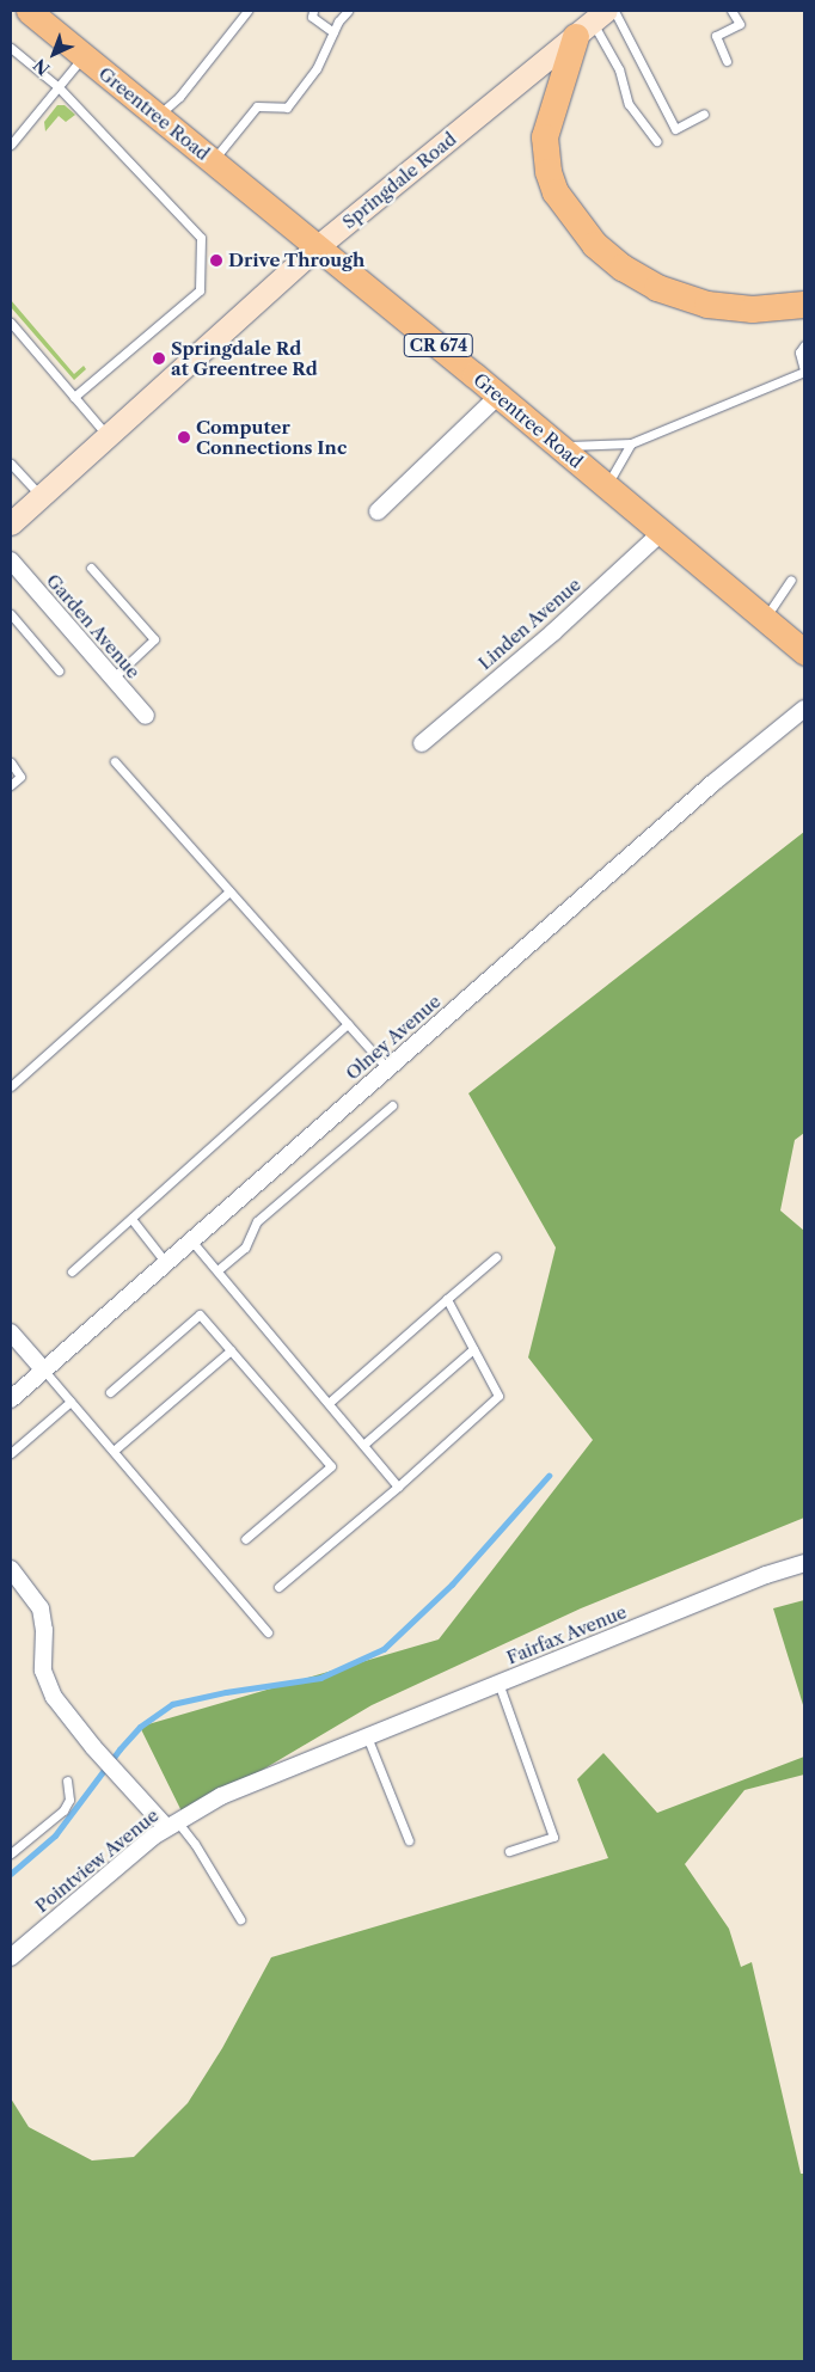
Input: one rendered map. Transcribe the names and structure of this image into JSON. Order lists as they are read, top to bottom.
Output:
{
  "streets": {
    "main road": ["Greentree Road", "Springdale Road", "CR 674"],
    "street": [
      "Linden Avenue",
      "Garden Avenue",
      "Olney Avenue",
      "Fairfax Avenue",
      "Pointview Avenue"
    ]
  },
  "crossings": [
    ["Greentree Road", "Springdale Road"],
    ["Greentree Road", "Linden Avenue"],
    ["Fairfax Avenue", "Pointview Avenue"]
  ],
  "places": ["Drive Through", "Springdale Rd at Greentree Rd", "Computer Connections Inc"],
  "north": "bottom left"
}
